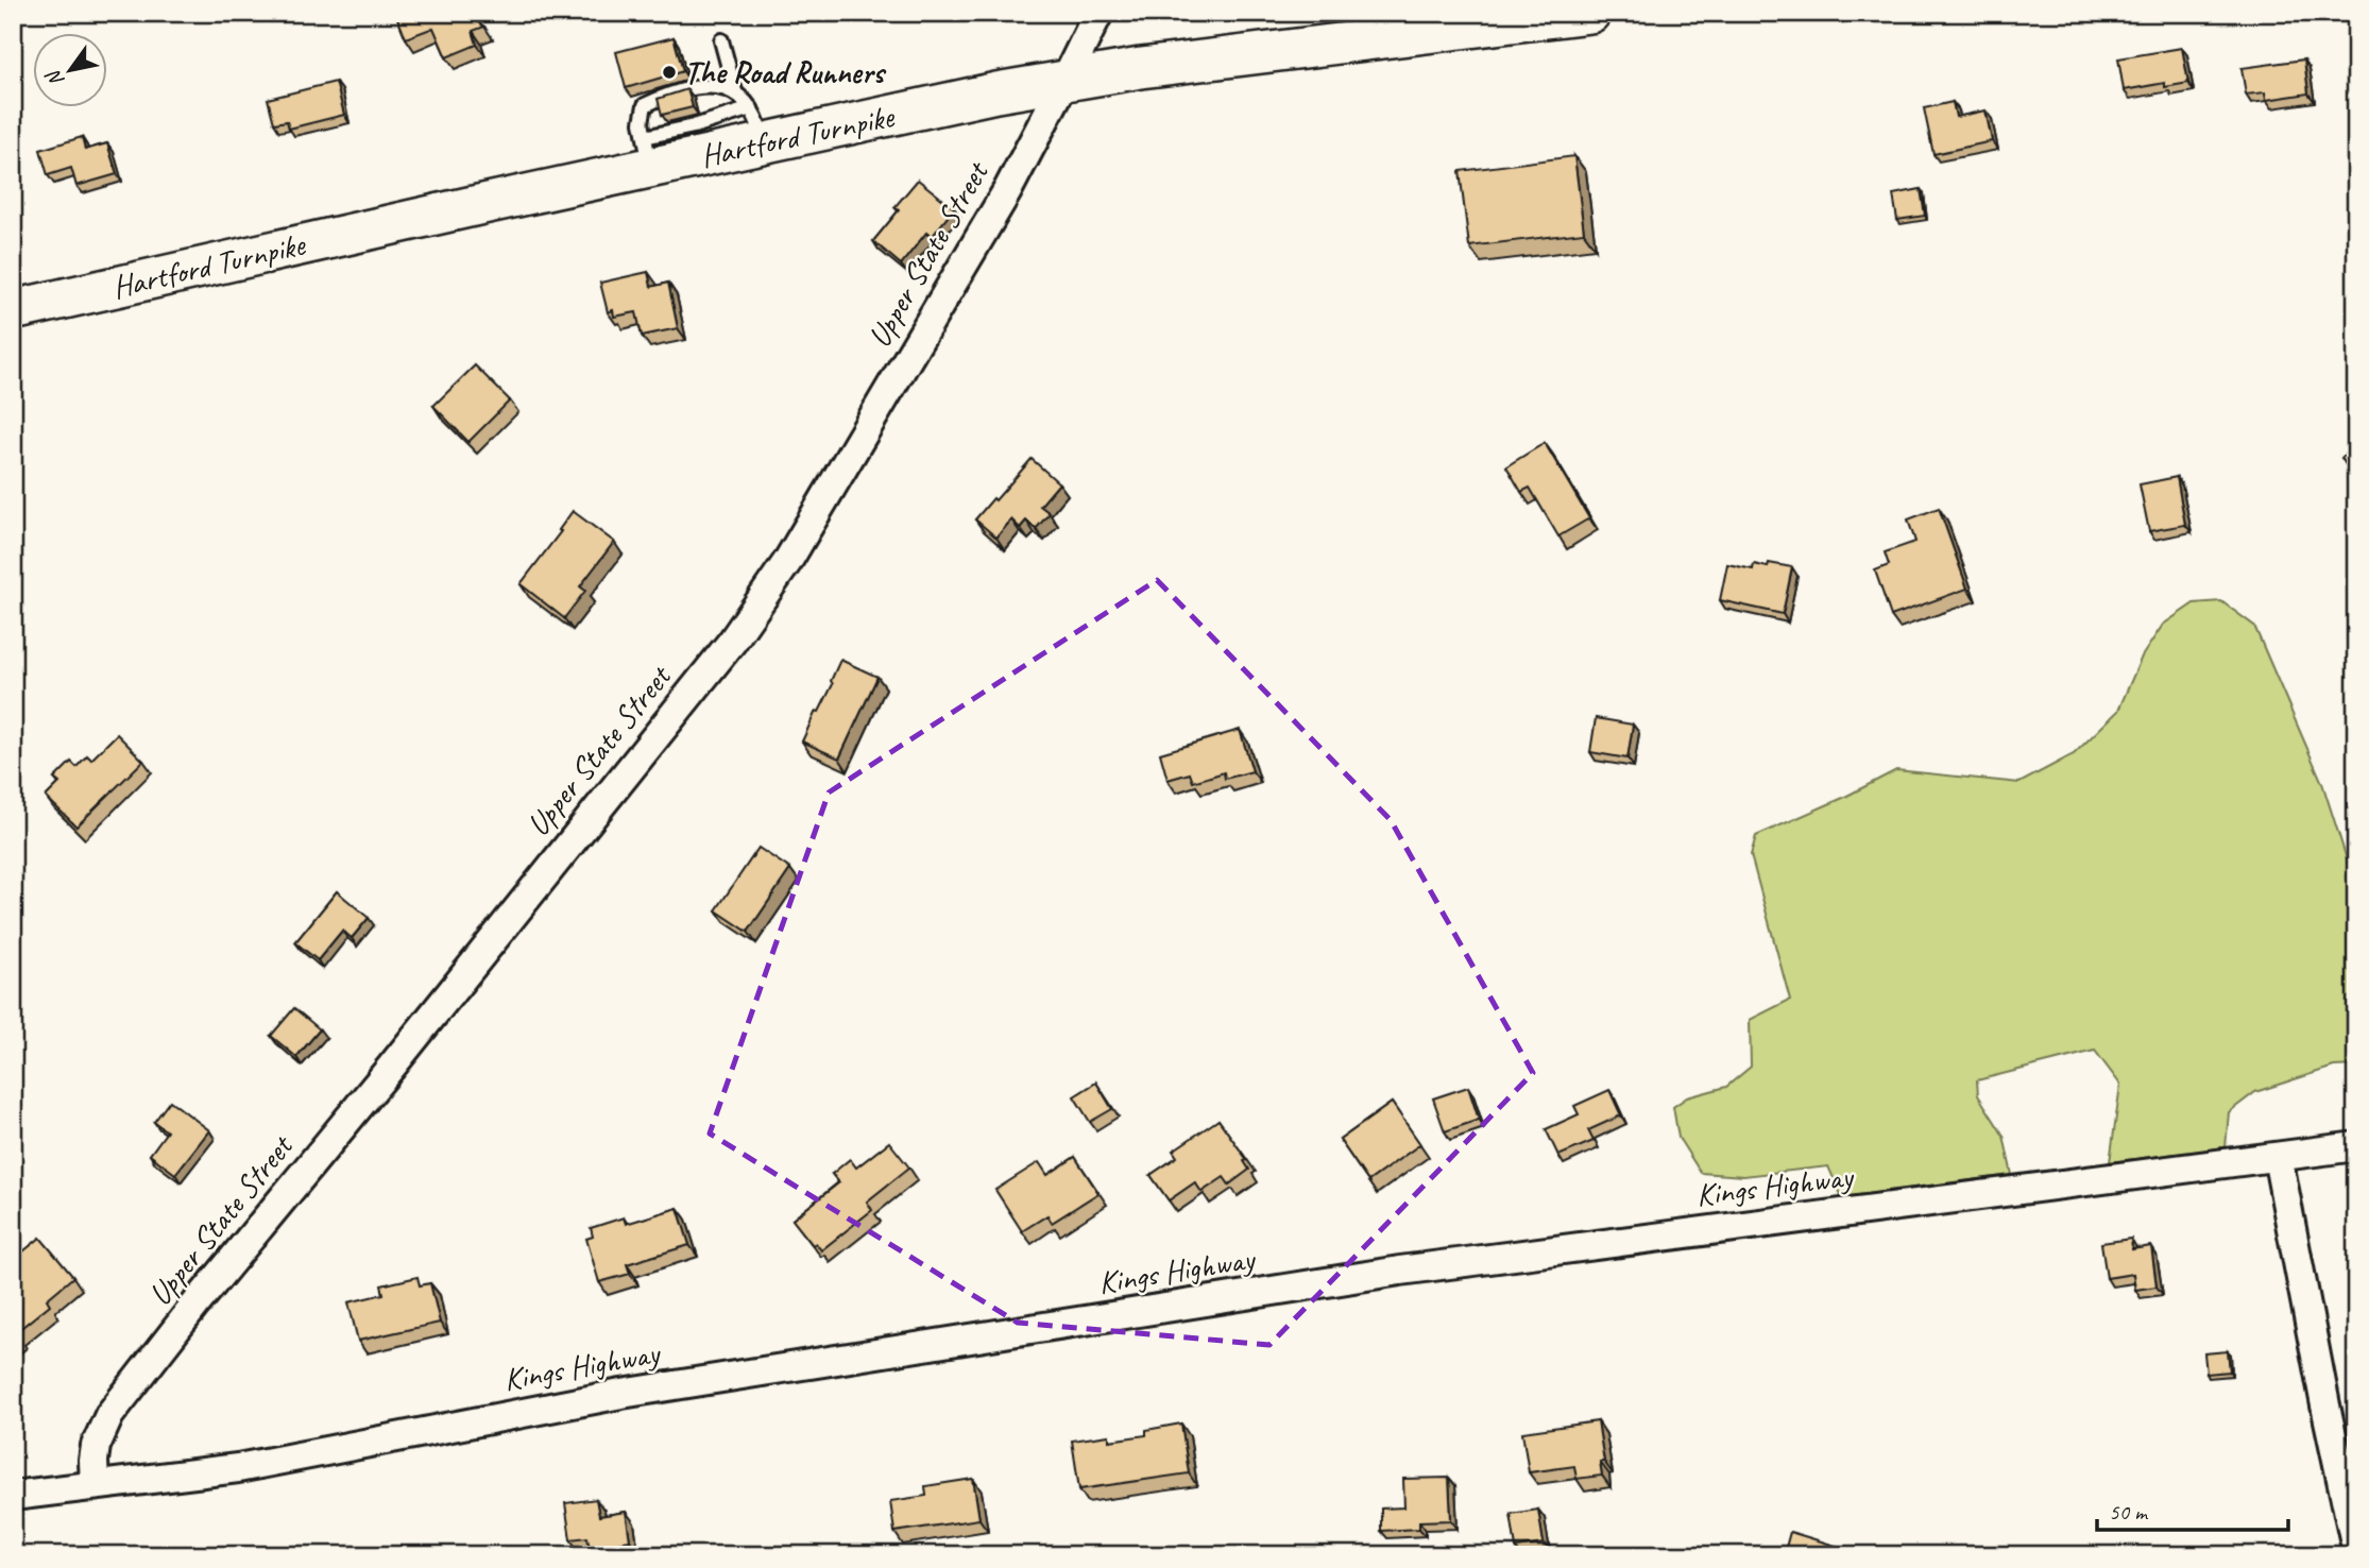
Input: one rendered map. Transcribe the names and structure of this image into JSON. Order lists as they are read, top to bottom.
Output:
{
  "streets": {
    "main road": ["Hartford Turnpike"],
    "street": ["Upper State Street", "Kings Highway"]
  },
  "crossings": [
    ["Hartford Turnpike", "Upper State Street"],
    ["Upper State Street", "Kings Highway"]
  ],
  "places": ["The Road Runners"],
  "scale_bar": "50 m",
  "north": "bottom left"
}
